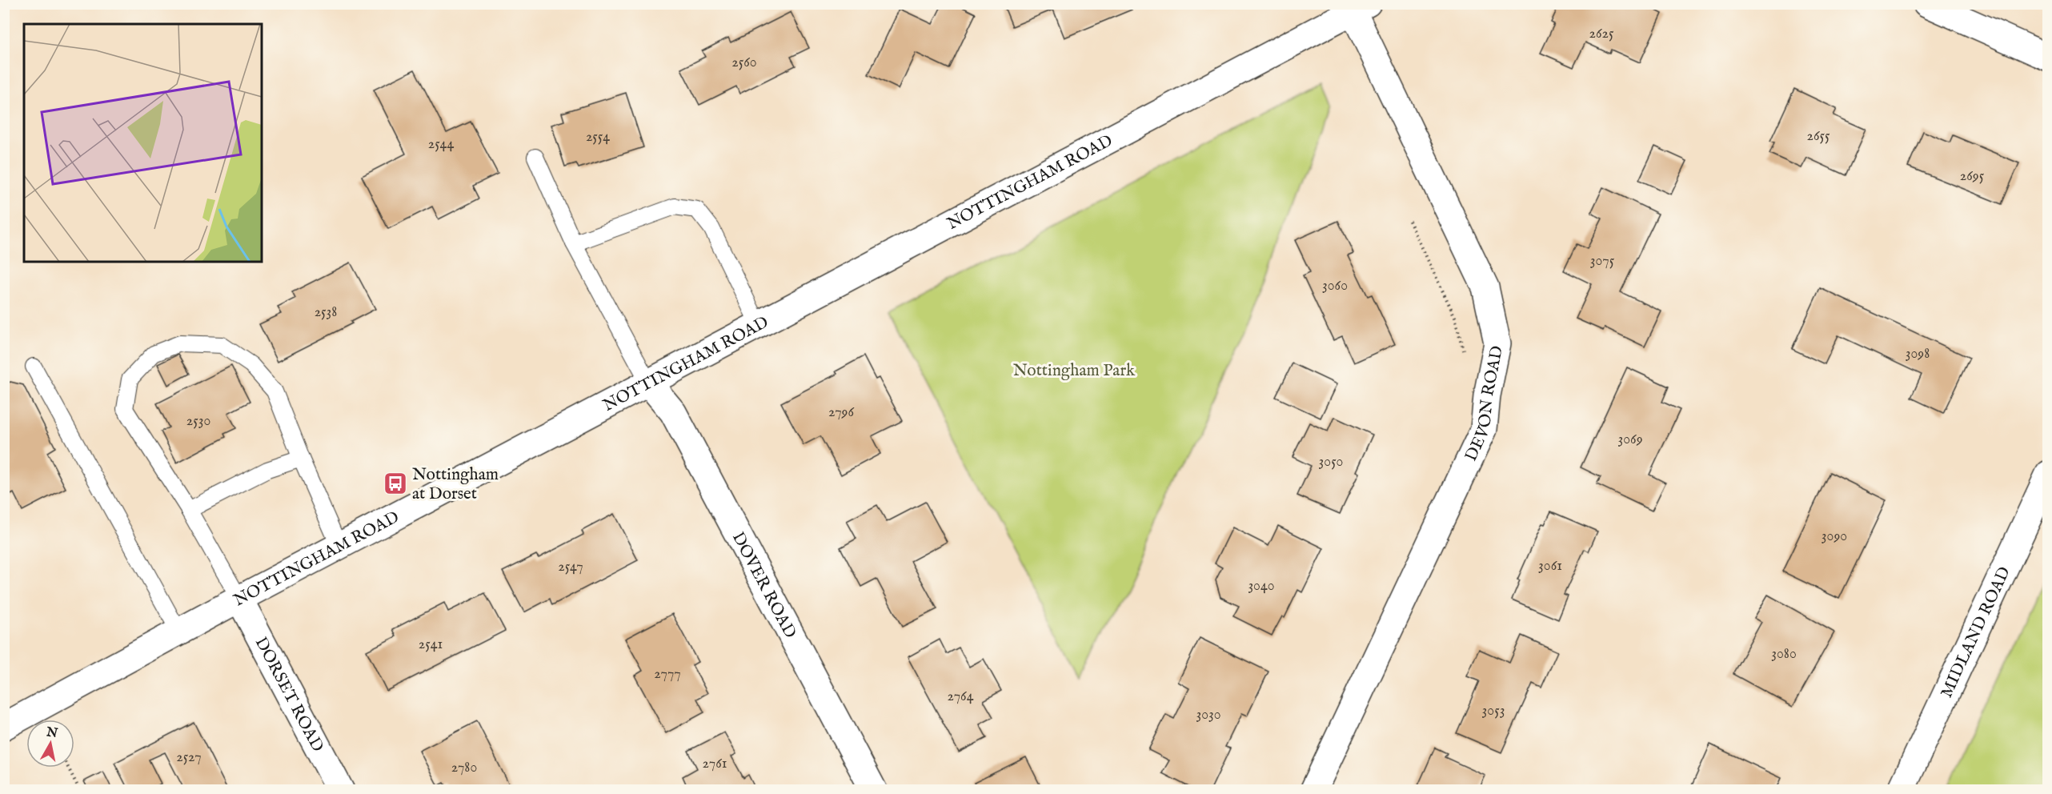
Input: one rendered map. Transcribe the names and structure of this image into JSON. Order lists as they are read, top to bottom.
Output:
{
  "streets": {
    "street": [
      "NOTTINGHAM ROAD",
      "DEVON ROAD",
      "DOVER ROAD",
      "MIDLAND ROAD",
      "DORSET ROAD"
    ]
  },
  "crossings": [
    ["NOTTINGHAM ROAD", "DEVON ROAD"],
    ["NOTTINGHAM ROAD", "DOVER ROAD"],
    ["NOTTINGHAM ROAD", "DORSET ROAD"]
  ],
  "parks": ["Nottingham Park"],
  "places": {
    "bus stop": ["Nottingham at Dorset"]
  },
  "house_numbers": [
    "2625",
    "2560",
    "2655",
    "2554",
    "2544",
    "2695",
    "3075",
    "3060",
    "2538",
    "3098",
    "2796",
    "2530",
    "3069",
    "3050",
    "3090",
    "3061",
    "2547",
    "3040",
    "2541",
    "3080",
    "2777",
    "2764",
    "3053",
    "3030",
    "2527",
    "2761",
    "2780"
  ],
  "north": "top"
}
